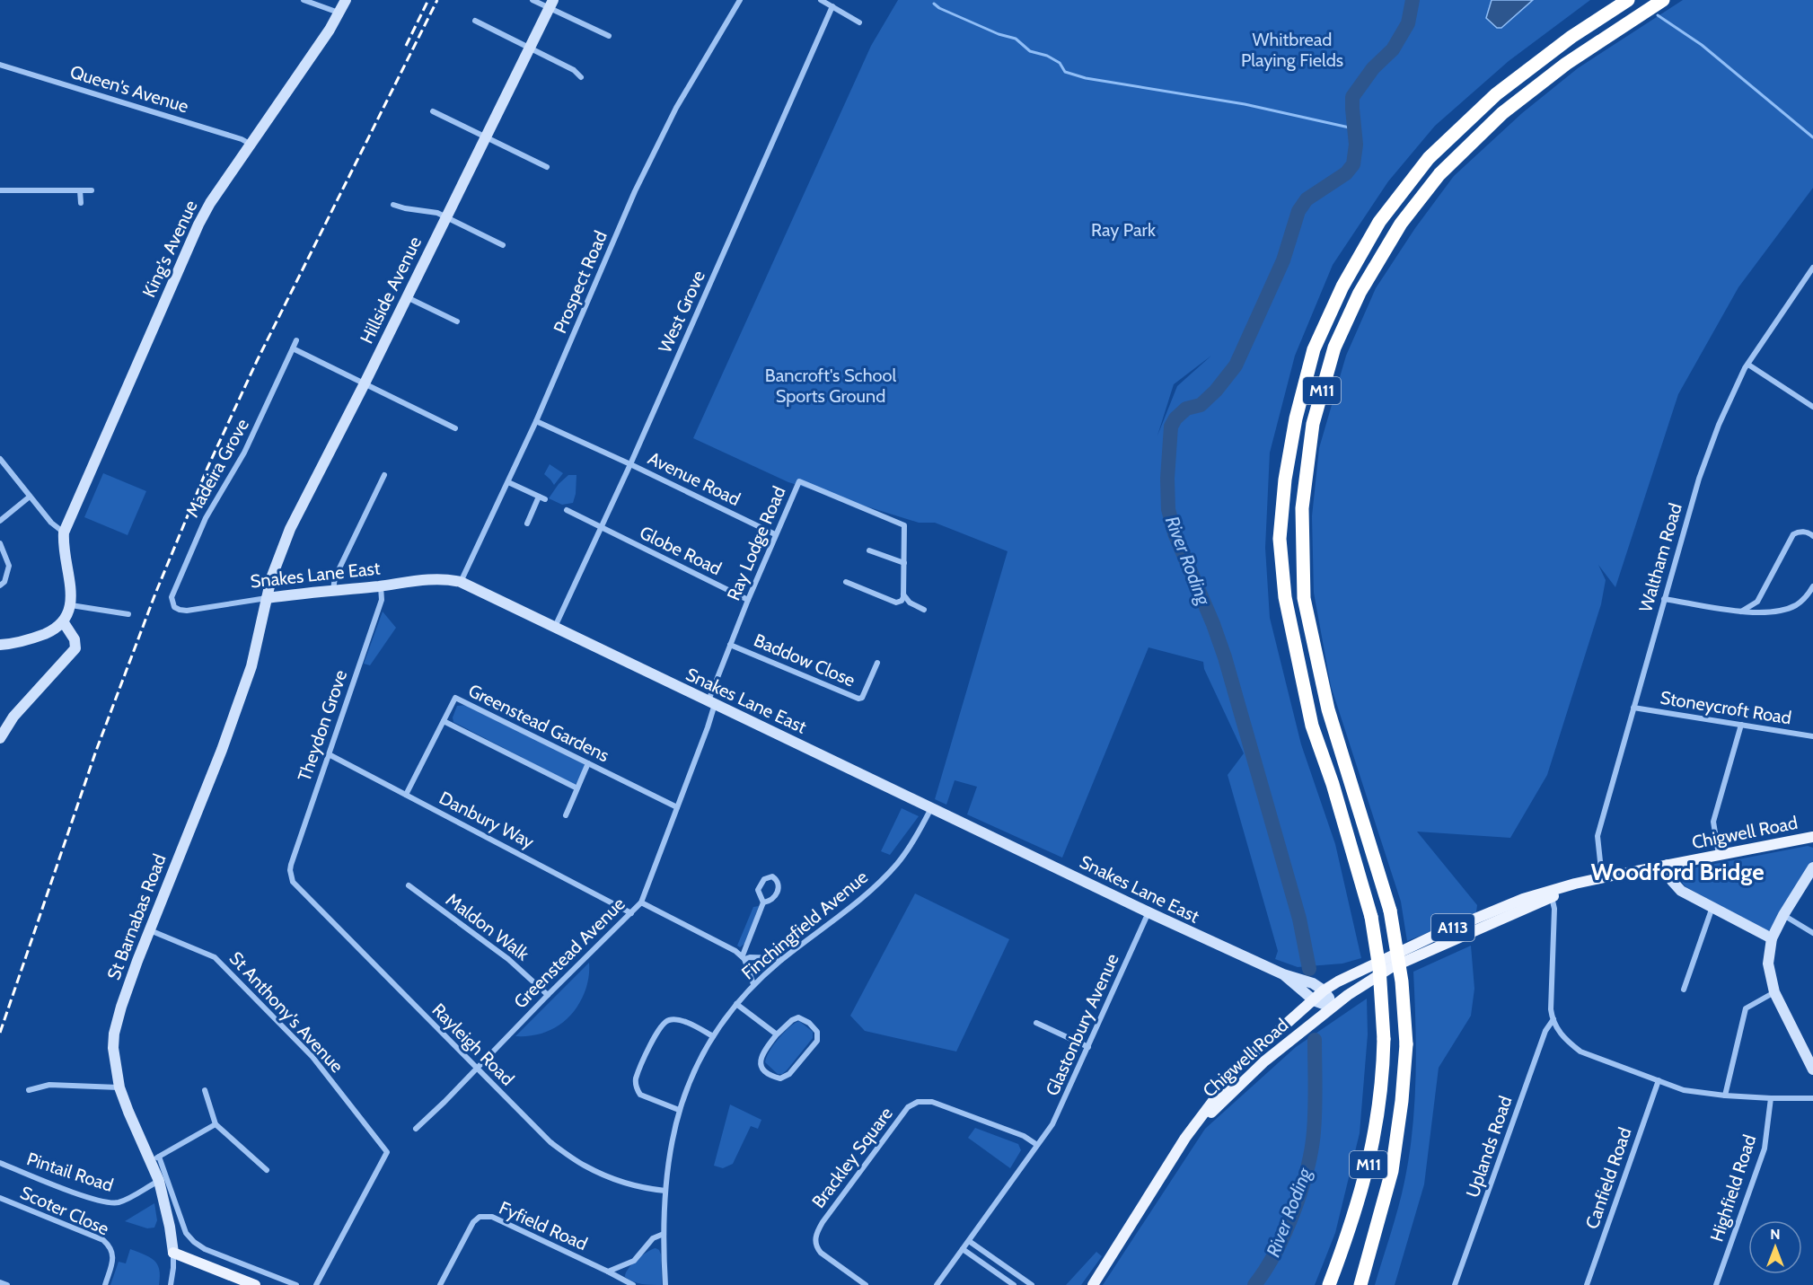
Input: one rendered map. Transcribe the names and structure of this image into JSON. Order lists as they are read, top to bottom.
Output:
{
  "streets": {
    "highway": ["M11"],
    "main road": ["Chigwell Road", "A113"],
    "street": [
      "Queen's Avenue",
      "King's Avenue",
      "Prospect Road",
      "Hillside Avenue",
      "West Grove",
      "Madeira Grove",
      "Avenue Road",
      "Ray Lodge Road",
      "Globe Road",
      "Waltham Road",
      "Snakes Lane East",
      "Baddow Close",
      "Stoneycroft Road",
      "Greenstead Gardens",
      "Theydon Grove",
      "Danbury Way",
      "St Barnabas Road",
      "Finchingfield Avenue",
      "Maldon Walk",
      "Greenstead Avenue",
      "St Anthony's Avenue",
      "Glastonbury Avenue",
      "Rayleigh Road",
      "Uplands Road",
      "Brackley Square",
      "Pintail Road",
      "Canfield Road",
      "Highfield Road",
      "Scoter Close",
      "Fyfield Road"
    ]
  },
  "crossings": [
    ["Queen's Avenue", "King's Avenue"],
    ["Prospect Road", "Avenue Road"],
    ["Prospect Road", "Snakes Lane East"],
    ["Hillside Avenue", "Snakes Lane East"],
    ["Hillside Avenue", "St Barnabas Road"],
    ["West Grove", "Avenue Road"],
    ["West Grove", "Globe Road"],
    ["West Grove", "Snakes Lane East"],
    ["Madeira Grove", "Snakes Lane East"],
    ["Avenue Road", "Ray Lodge Road"],
    ["Ray Lodge Road", "Globe Road"],
    ["Ray Lodge Road", "Snakes Lane East"],
    ["Ray Lodge Road", "Baddow Close"],
    ["Ray Lodge Road", "Greenstead Avenue"],
    ["Waltham Road", "Stoneycroft Road"],
    ["Waltham Road", "Chigwell Road"],
    ["Snakes Lane East", "Theydon Grove"],
    ["Snakes Lane East", "Chigwell Road"],
    ["Snakes Lane East", "St Barnabas Road"],
    ["Snakes Lane East", "Finchingfield Avenue"],
    ["Snakes Lane East", "Greenstead Avenue"],
    ["Snakes Lane East", "Glastonbury Avenue"],
    ["Greenstead Gardens", "Danbury Way"],
    ["Greenstead Gardens", "Greenstead Avenue"],
    ["Theydon Grove", "Danbury Way"],
    ["Theydon Grove", "Rayleigh Road"],
    ["Danbury Way", "Greenstead Avenue"],
    ["St Barnabas Road", "St Anthony's Avenue"],
    ["St Barnabas Road", "Pintail Road"],
    ["Finchingfield Avenue", "Rayleigh Road"],
    ["Maldon Walk", "Greenstead Avenue"],
    ["Greenstead Avenue", "Rayleigh Road"],
    ["Glastonbury Avenue", "Brackley Square"]
  ],
  "districts": ["Woodford Bridge"],
  "water": ["River Roding"],
  "parks": ["Whitbread Playing Fields", "Ray Park", "Bancroft's School Sports Ground"],
  "north": "top"
}
